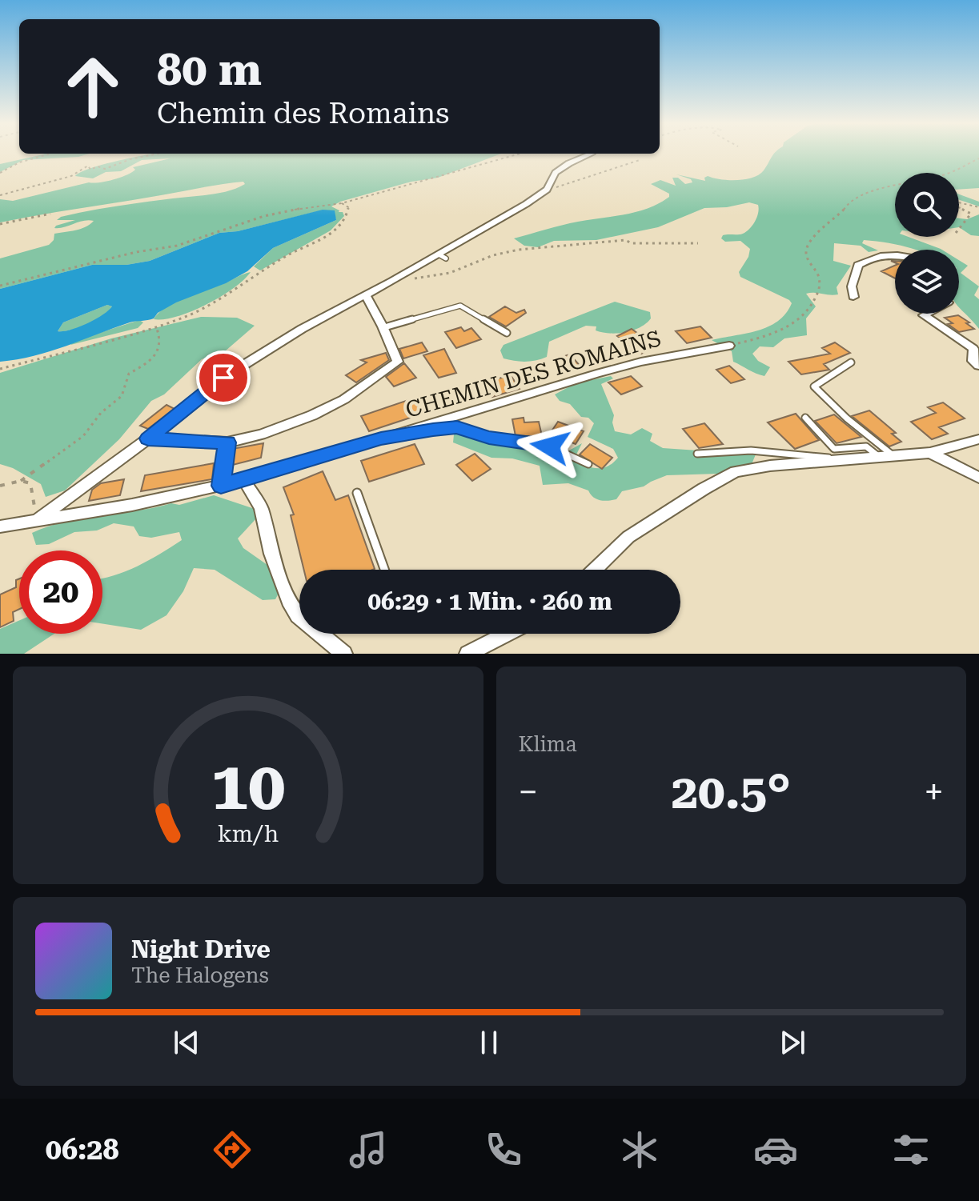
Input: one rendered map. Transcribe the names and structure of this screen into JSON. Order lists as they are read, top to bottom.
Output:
{
  "streets": {
    "street": ["CHEMIN DES ROMAINS"]
  },
  "page": {
    "turn": ["80 m", "Chemin des Romains"],
    "limit": "20",
    "trip": "06:29 · 1 Min. · 260 m",
    "tile": "Klima",
    "heat": ["−", "20.5°", "+"],
    "song": ["Night Drive", "The Halogens"],
    "tabs": "06:28",
    "gauge": ["10", "km/h"]
  }
}
